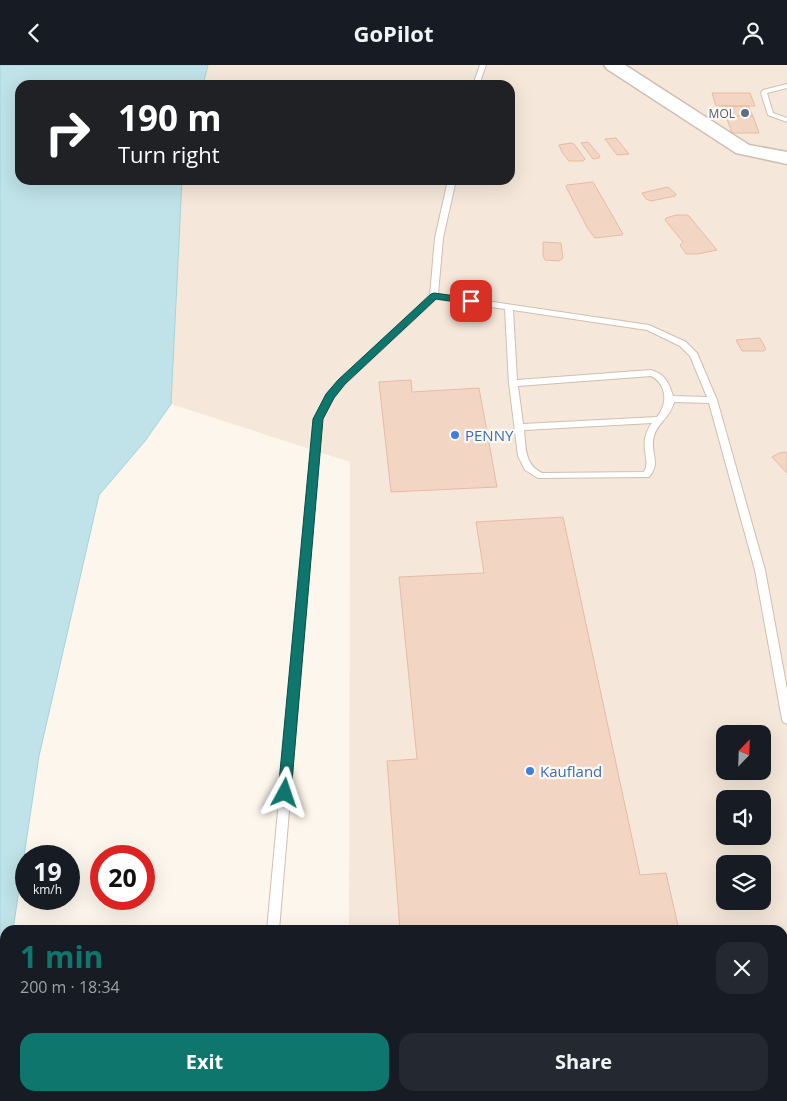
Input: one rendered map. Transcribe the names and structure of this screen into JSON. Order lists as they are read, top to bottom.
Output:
{
  "places": ["MOL", "PENNY", "Kaufland"],
  "north": "top right",
  "page": {
    "header": "GoPilot",
    "turn": ["190 m", "Turn right"],
    "speed": "19 km/h",
    "limit": "20",
    "heading": ["1 min", "200 m · 18:34"],
    "buttons": ["Exit", "Share"]
  }
}
